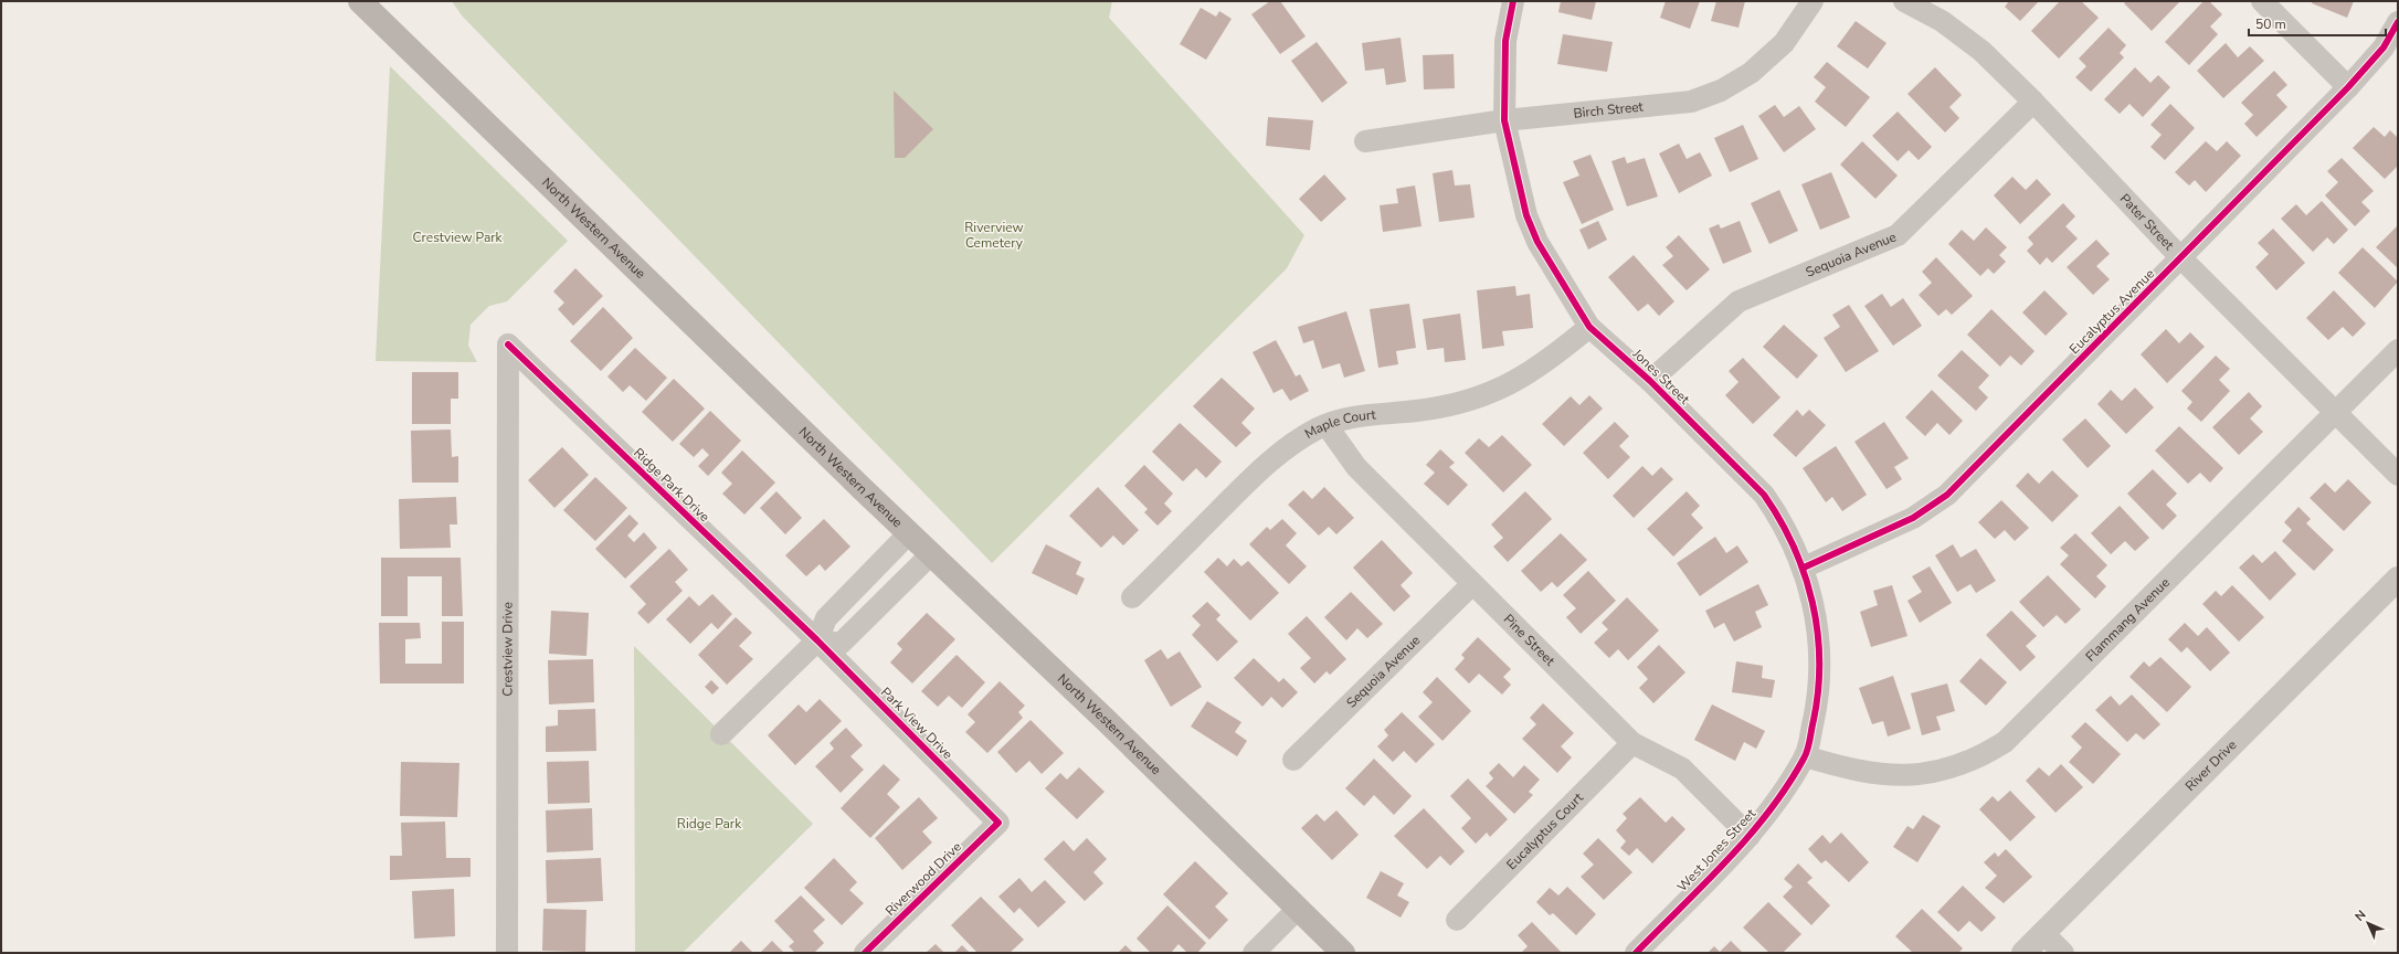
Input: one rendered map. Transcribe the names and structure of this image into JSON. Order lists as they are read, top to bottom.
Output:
{
  "streets": {
    "main road": ["North Western Avenue"],
    "street": [
      "Birch Street",
      "Pater Street",
      "Sequoia Avenue",
      "Eucalyptus Avenue",
      "Jones Street",
      "Maple Court",
      "Ridge Park Drive",
      "Flammang Avenue",
      "Pine Street",
      "Crestview Drive",
      "Park View Drive",
      "River Drive",
      "Eucalyptus Court",
      "West Jones Street",
      "Riverwood Drive"
    ]
  },
  "crossings": [
    ["Birch Street", "Jones Street"],
    ["Pater Street", "Sequoia Avenue"],
    ["Pater Street", "Eucalyptus Avenue"],
    ["Pater Street", "Flammang Avenue"],
    ["Sequoia Avenue", "Jones Street"],
    ["Sequoia Avenue", "Pine Street"],
    ["Eucalyptus Avenue", "Jones Street"],
    ["Jones Street", "Maple Court"],
    ["Jones Street", "Flammang Avenue"],
    ["Jones Street", "West Jones Street"],
    ["Maple Court", "Pine Street"],
    ["Ridge Park Drive", "Crestview Drive"],
    ["Ridge Park Drive", "Park View Drive"],
    ["Flammang Avenue", "West Jones Street"],
    ["Pine Street", "Eucalyptus Court"],
    ["Pine Street", "West Jones Street"],
    ["Park View Drive", "Riverwood Drive"]
  ],
  "parks": ["Riverview Cemetery", "Crestview Park", "Ridge Park"],
  "scale_bar": "50 m",
  "north": "top left"
}
